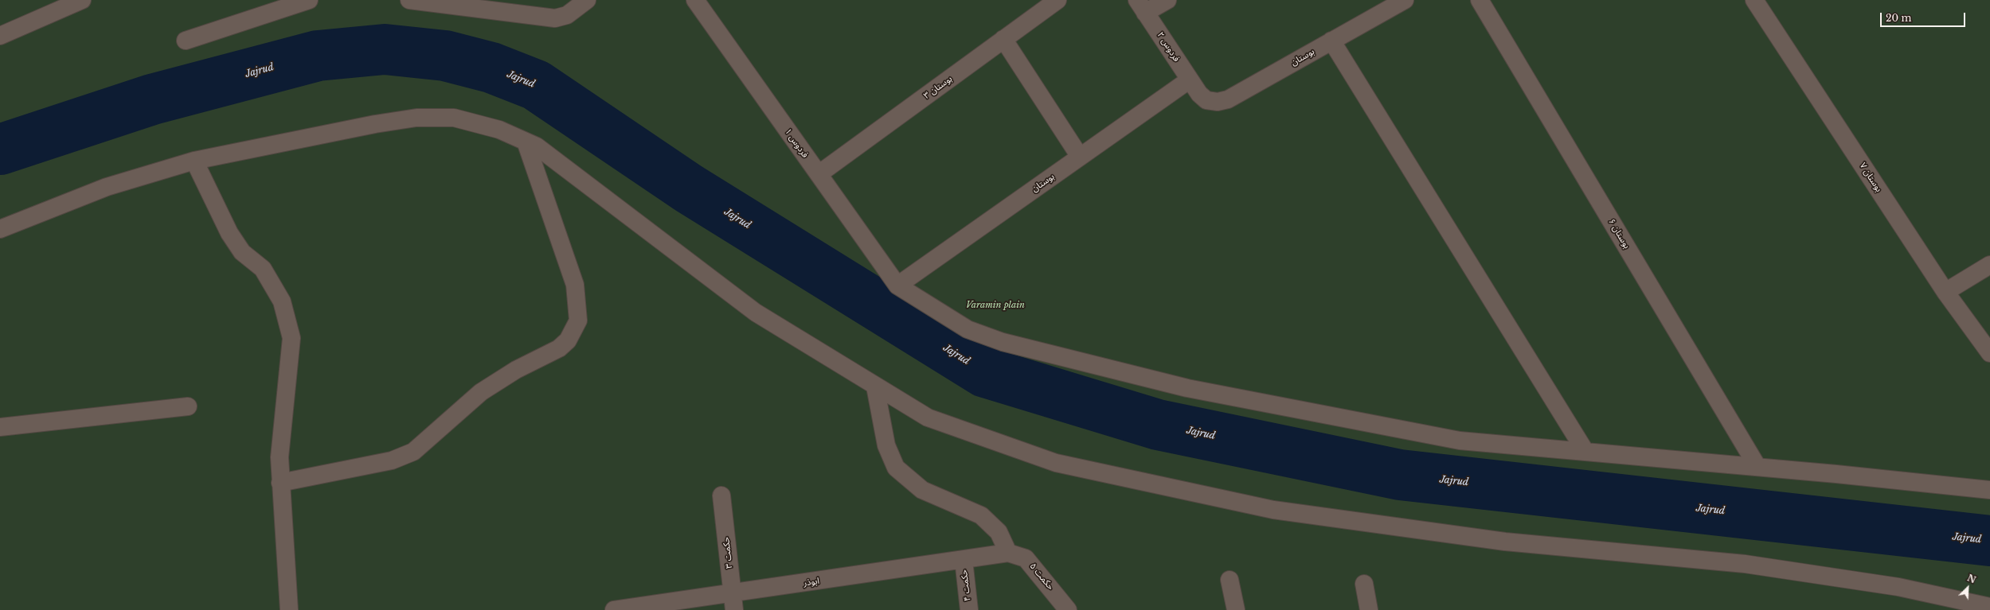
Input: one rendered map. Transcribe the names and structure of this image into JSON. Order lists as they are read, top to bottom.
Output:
{
  "streets": {
    "street": [
      "فردوس ۲",
      "بوستان",
      "بوستان ۳",
      "فردوس ۱",
      "بوستان ۷",
      "بوستان ۶",
      "حکمت ۳",
      "حکمت ۵",
      "ابوذر",
      "حکمت ۴"
    ]
  },
  "crossings": [
    ["فردوس ۲", "بوستان"],
    ["بوستان", "فردوس ۱"],
    ["بوستان ۳", "فردوس ۱"],
    ["حکمت ۳", "ابوذر"],
    ["حکمت ۵", "ابوذر"],
    ["ابوذر", "حکمت ۴"]
  ],
  "water": ["Jajrud"],
  "parks": ["Varamin plain"],
  "scale_bar": "20 m",
  "north": "top right"
}
